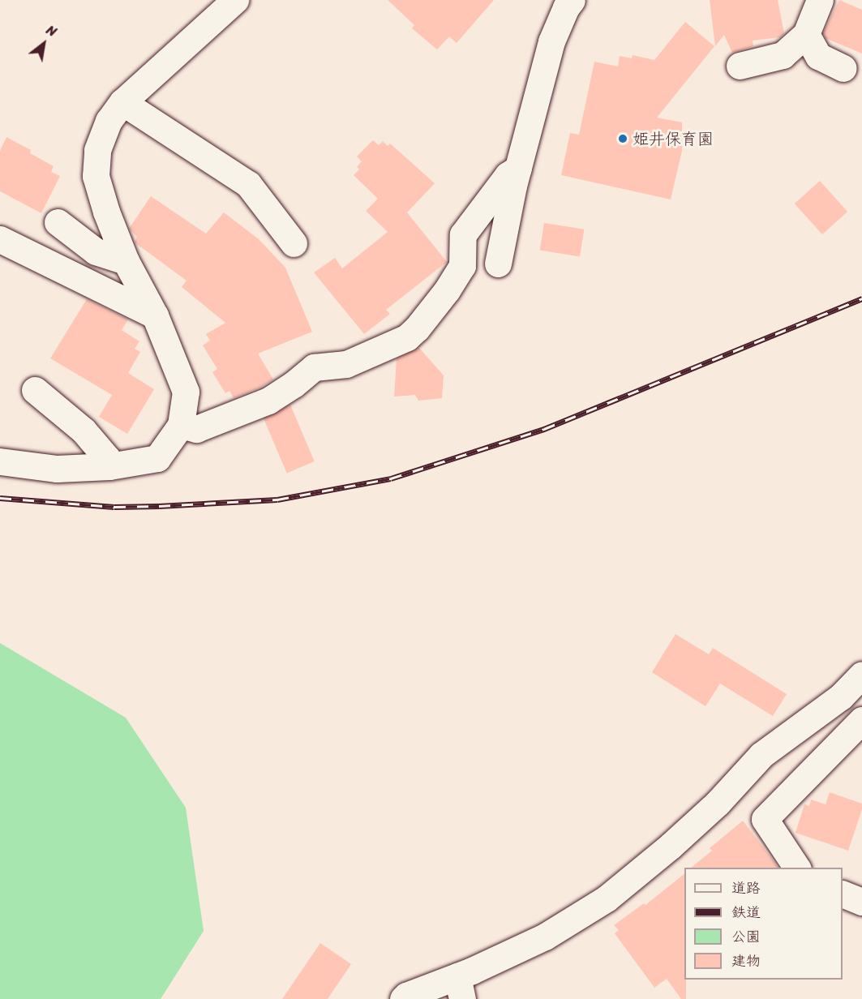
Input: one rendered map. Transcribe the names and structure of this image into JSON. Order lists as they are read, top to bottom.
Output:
{
  "places": ["姫井保育園"],
  "legend": [
    "道路",
    "鉄道",
    "公園",
    "建物"
  ],
  "north": "top right"
}
